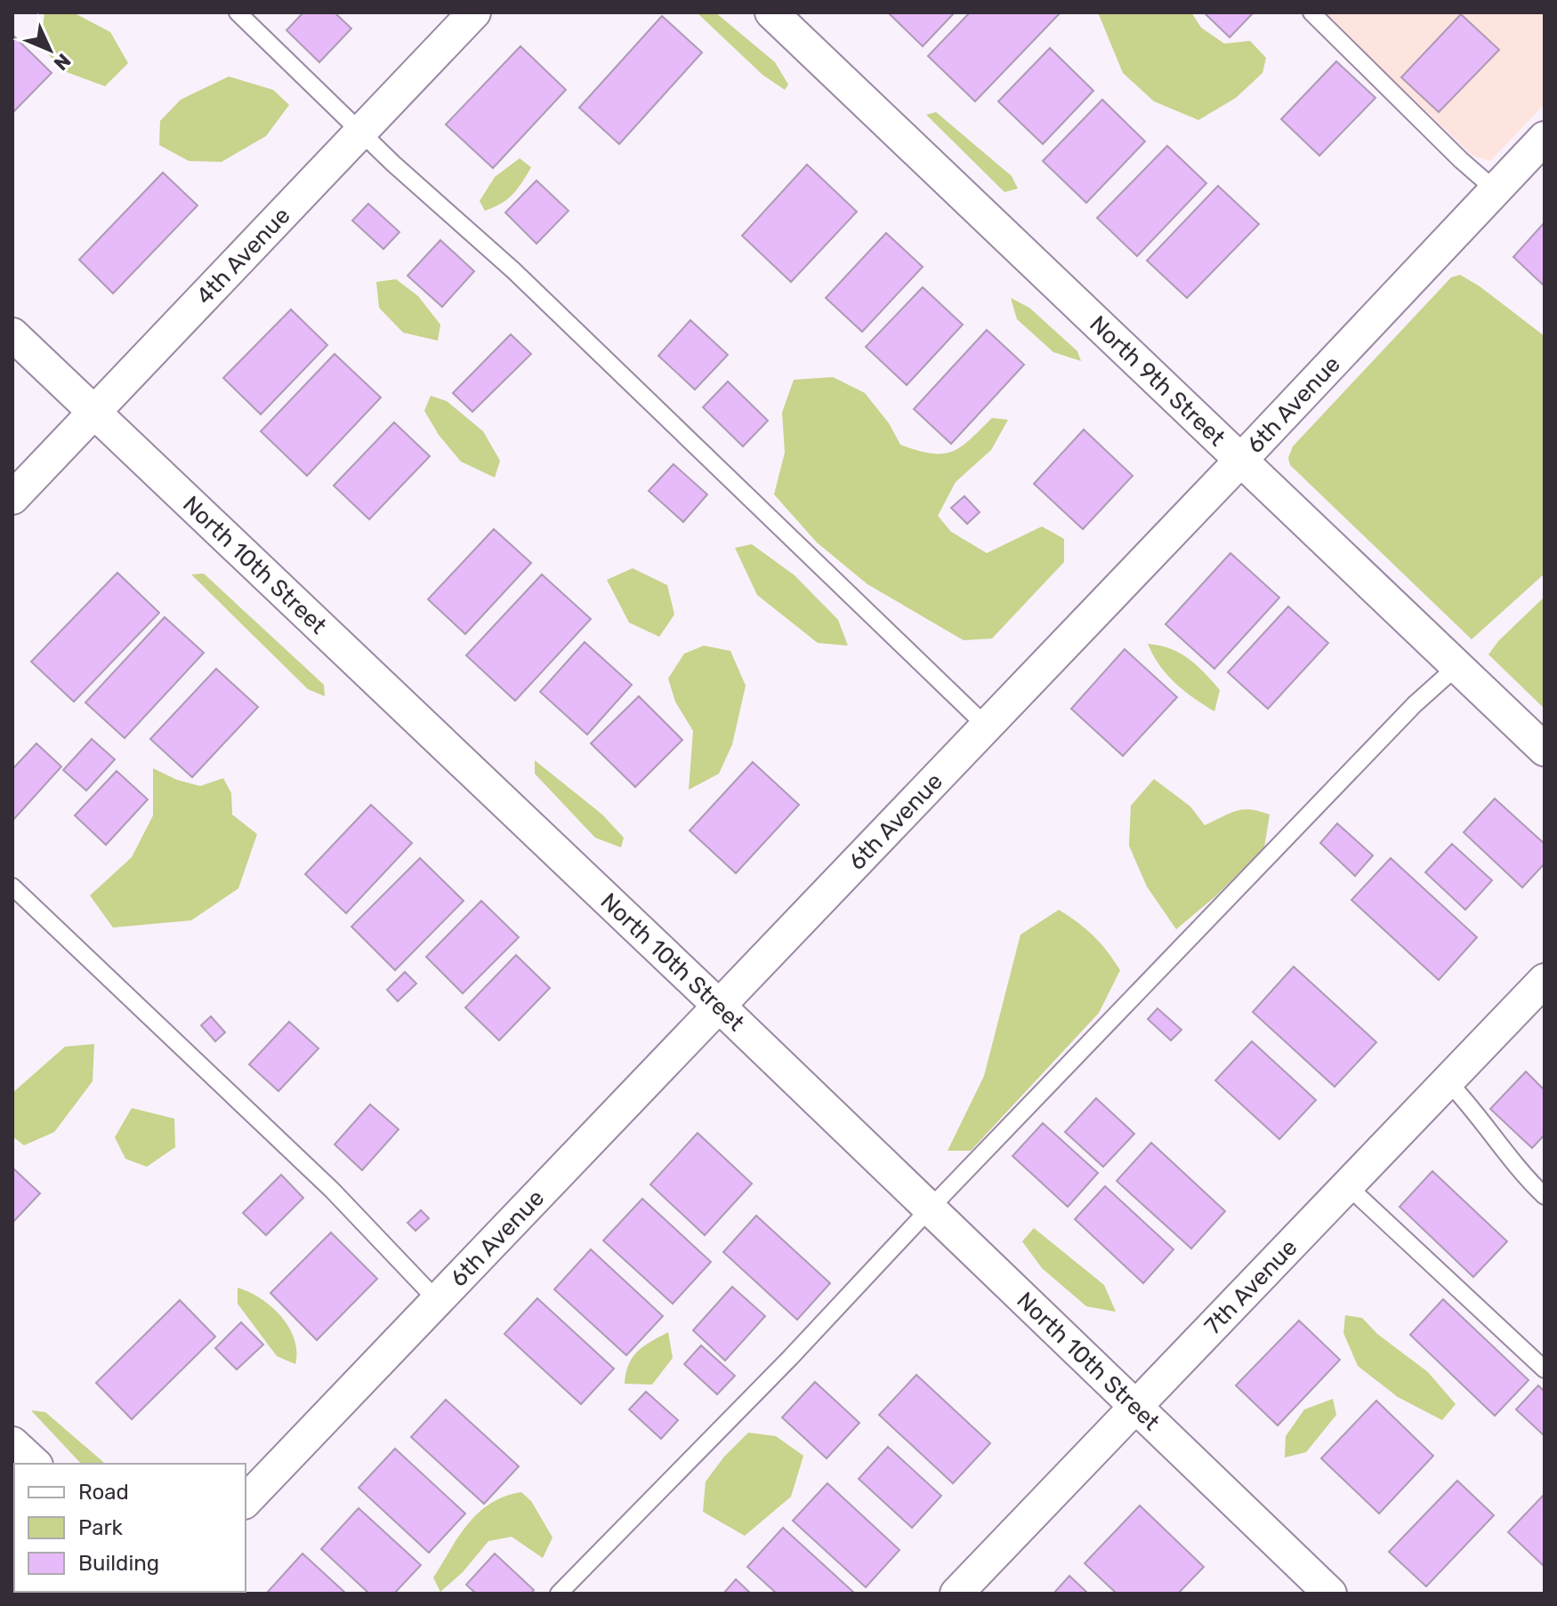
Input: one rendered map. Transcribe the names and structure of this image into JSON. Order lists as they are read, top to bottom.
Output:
{
  "streets": {
    "street": [
      "4th Avenue",
      "North 9th Street",
      "6th Avenue",
      "North 10th Street",
      "7th Avenue"
    ]
  },
  "crossings": [
    ["4th Avenue", "North 10th Street"],
    ["North 9th Street", "6th Avenue"],
    ["6th Avenue", "North 10th Street"],
    ["North 10th Street", "7th Avenue"]
  ],
  "legend": ["Road", "Park", "Building"],
  "north": "bottom right"
}
